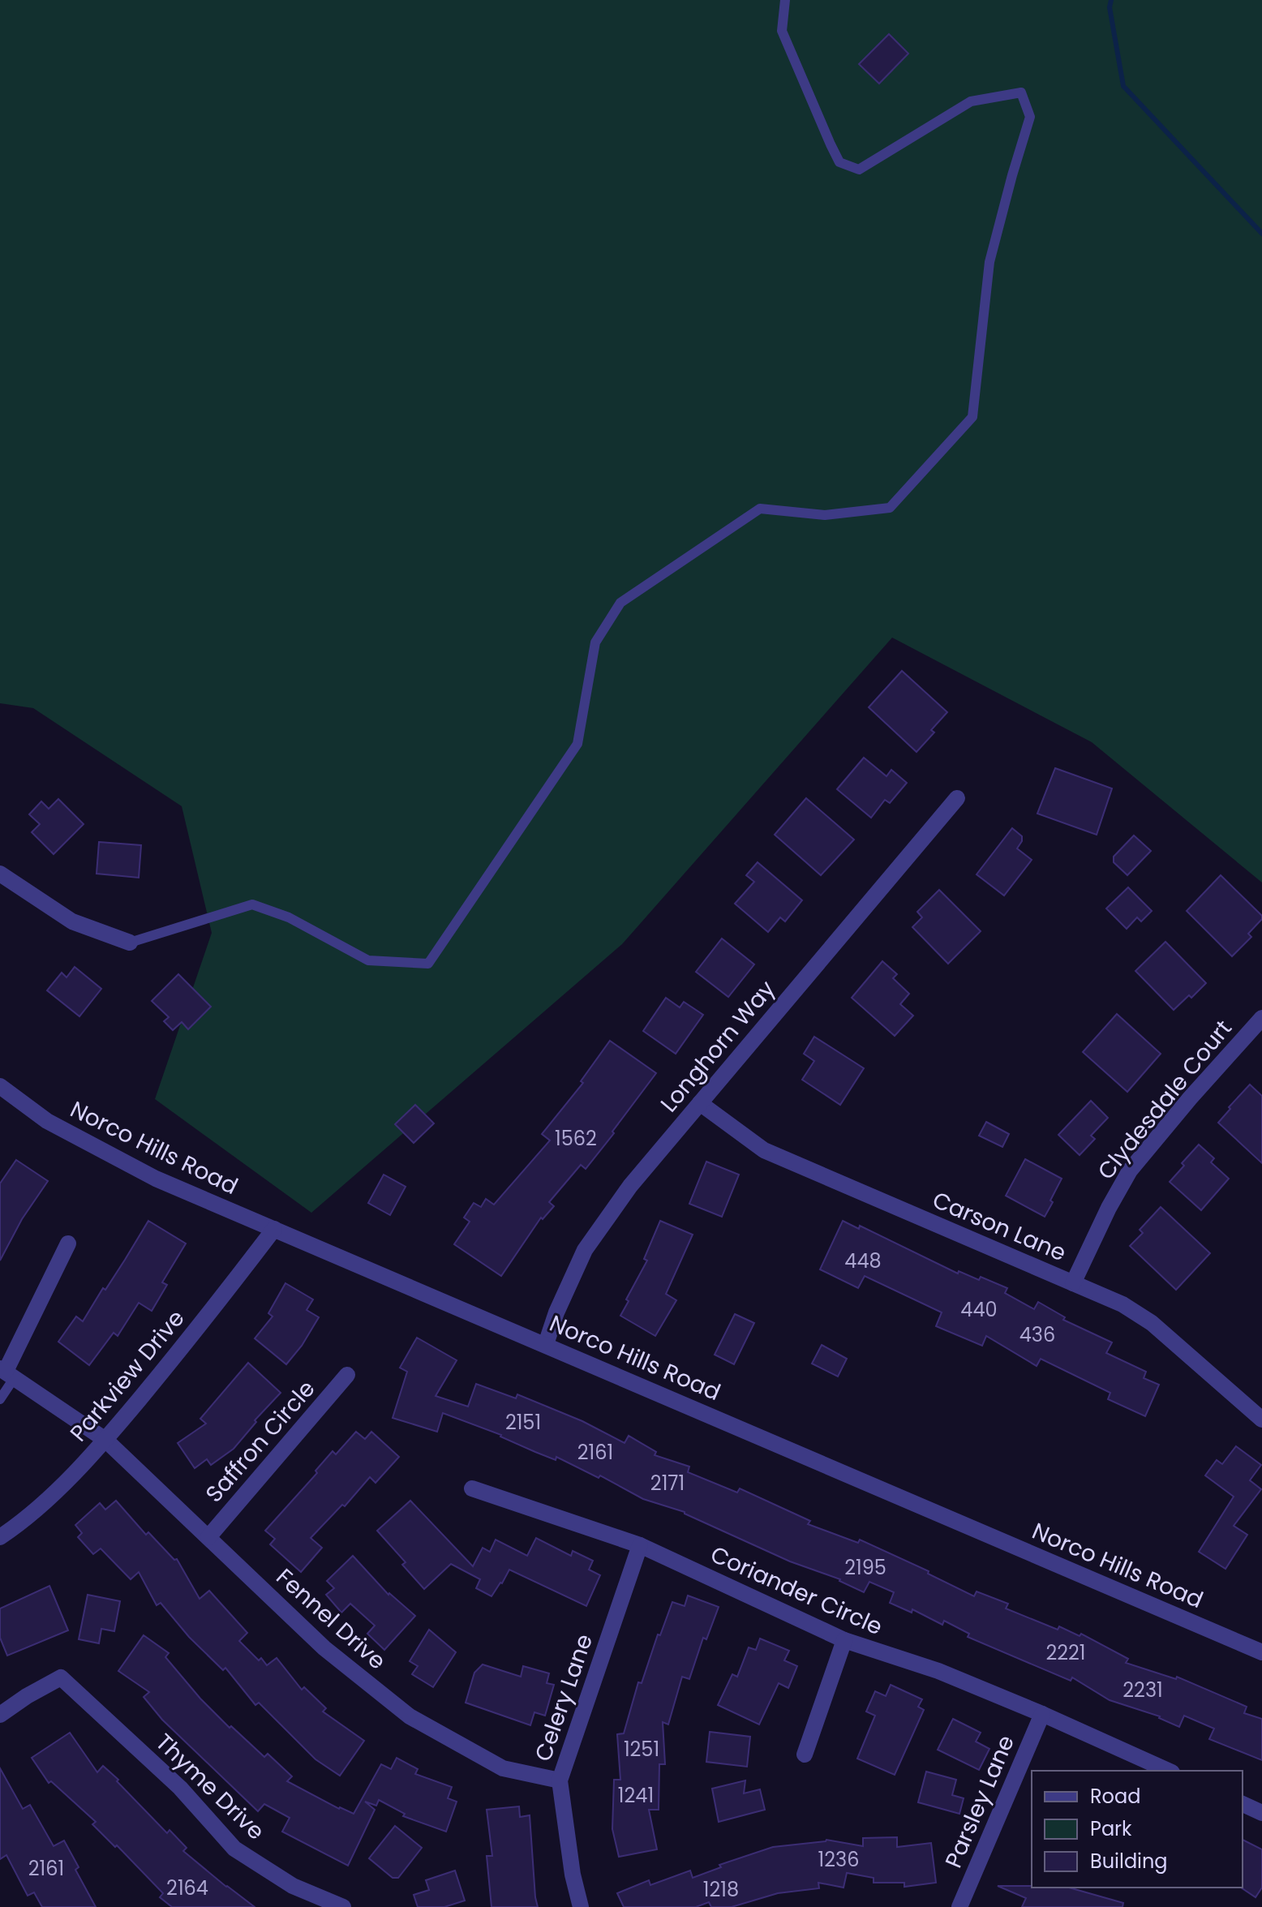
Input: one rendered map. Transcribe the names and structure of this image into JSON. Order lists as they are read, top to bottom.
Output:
{
  "streets": {
    "street": [
      "Longhorn Way",
      "Clydesdale Court",
      "Norco Hills Road",
      "Carson Lane",
      "Parkview Drive",
      "Saffron Circle",
      "Coriander Circle",
      "Fennel Drive",
      "Celery Lane",
      "Thyme Drive",
      "Parsley Lane"
    ]
  },
  "crossings": [
    ["Longhorn Way", "Norco Hills Road"],
    ["Longhorn Way", "Carson Lane"],
    ["Clydesdale Court", "Carson Lane"],
    ["Norco Hills Road", "Parkview Drive"],
    ["Parkview Drive", "Fennel Drive"],
    ["Saffron Circle", "Fennel Drive"],
    ["Coriander Circle", "Celery Lane"],
    ["Coriander Circle", "Parsley Lane"],
    ["Fennel Drive", "Celery Lane"]
  ],
  "house_numbers": [
    "1562",
    "448",
    "440",
    "436",
    "2151",
    "2161",
    "2171",
    "2195",
    "2221",
    "2231",
    "1251",
    "1241",
    "1236",
    "2161",
    "2164",
    "1218"
  ],
  "legend": ["Road", "Park", "Building"]
}
